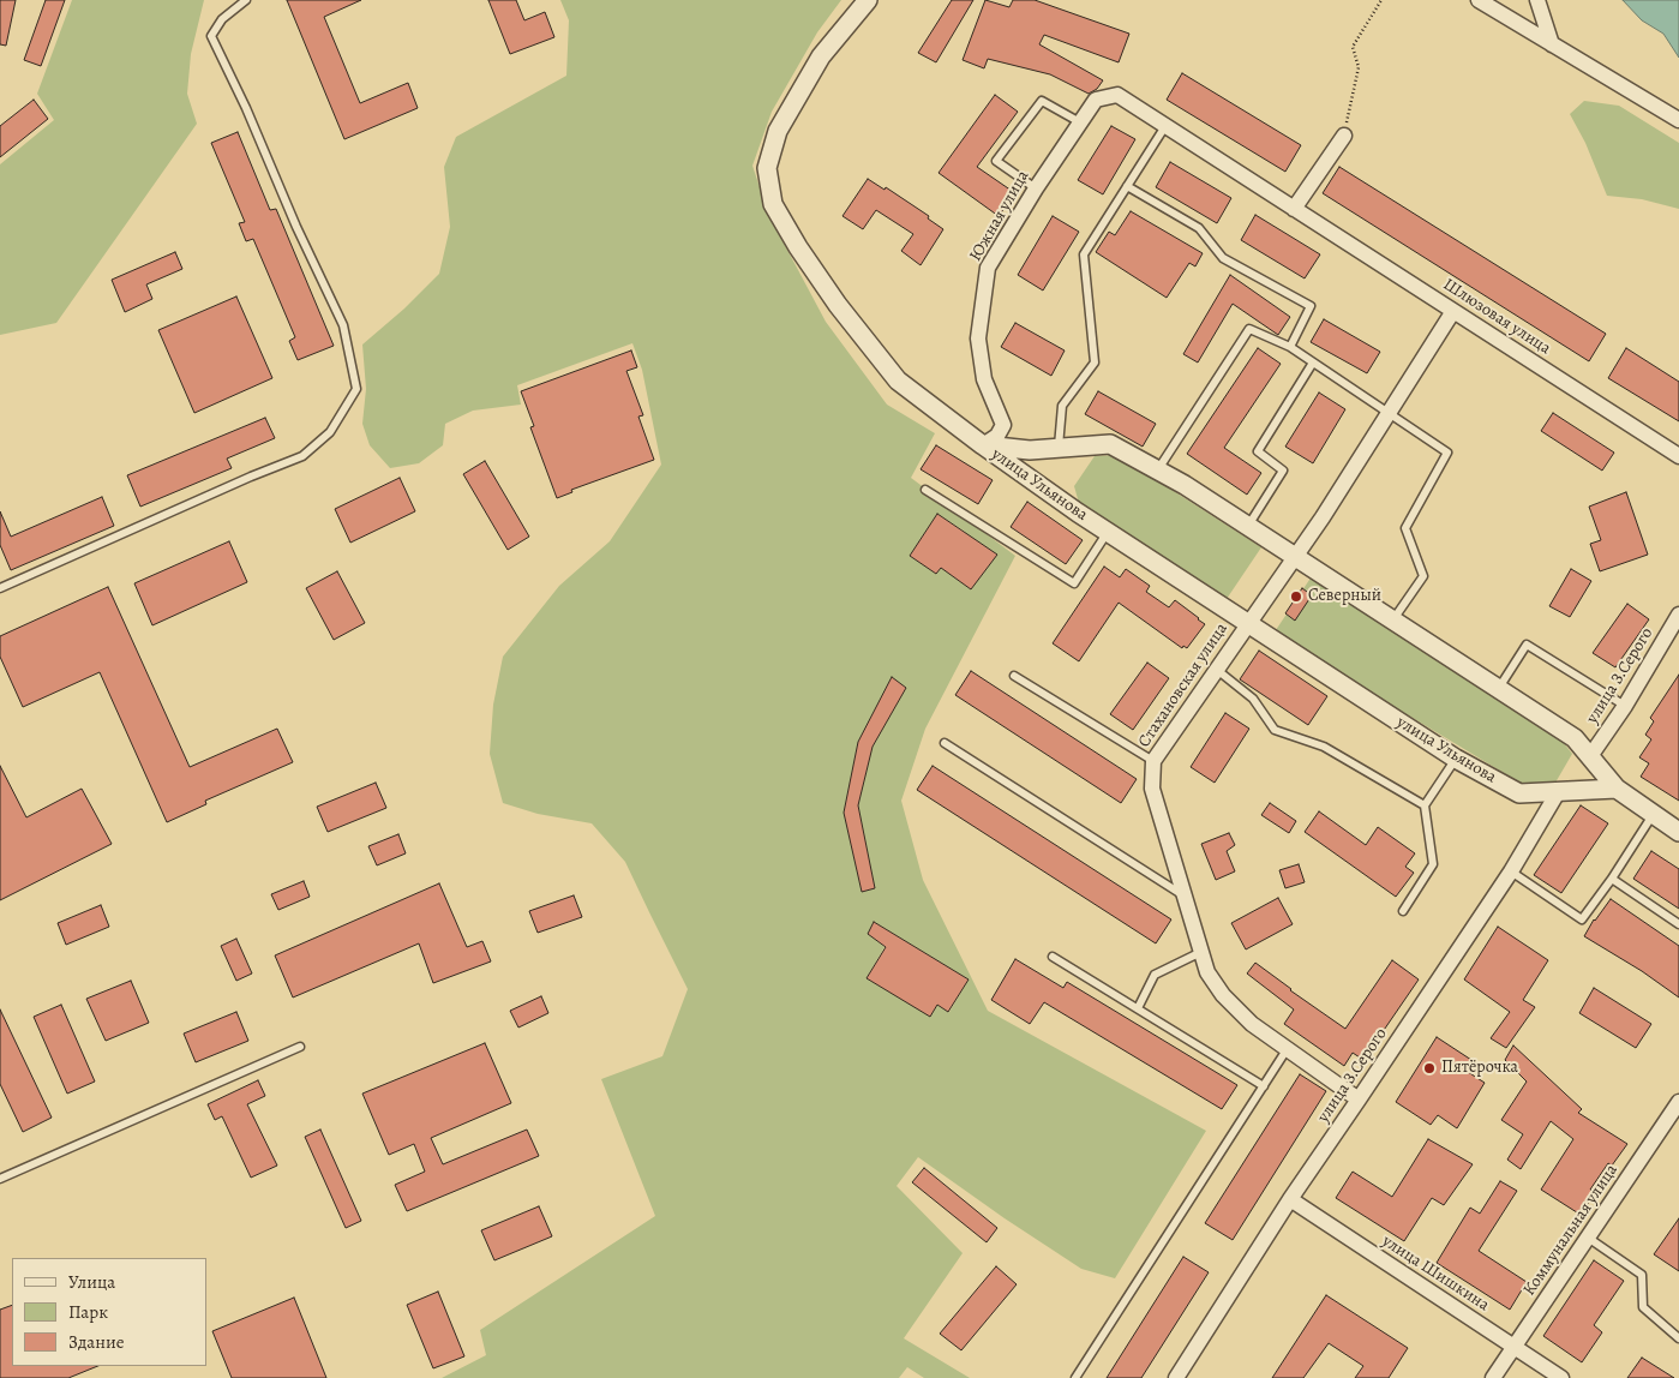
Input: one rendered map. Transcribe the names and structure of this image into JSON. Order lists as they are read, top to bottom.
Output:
{
  "streets": {
    "street": [
      "Южная улица",
      "Шлюзовая улица",
      "улица Ульянова",
      "улица З.Серого",
      "Стахановская улица",
      "Коммунальная улица",
      "улица Шишкина"
    ]
  },
  "crossings": [
    ["Южная улица", "Шлюзовая улица"],
    ["Южная улица", "улица Ульянова"],
    ["Шлюзовая улица", "Стахановская улица"],
    ["улица Ульянова", "улица З.Серого"],
    ["улица Ульянова", "Стахановская улица"],
    ["улица З.Серого", "Стахановская улица"],
    ["улица З.Серого", "улица Шишкина"],
    ["Коммунальная улица", "улица Шишкина"]
  ],
  "places": ["Северный", "Пятёрочка"],
  "legend": ["Улица", "Парк", "Здание"]
}
